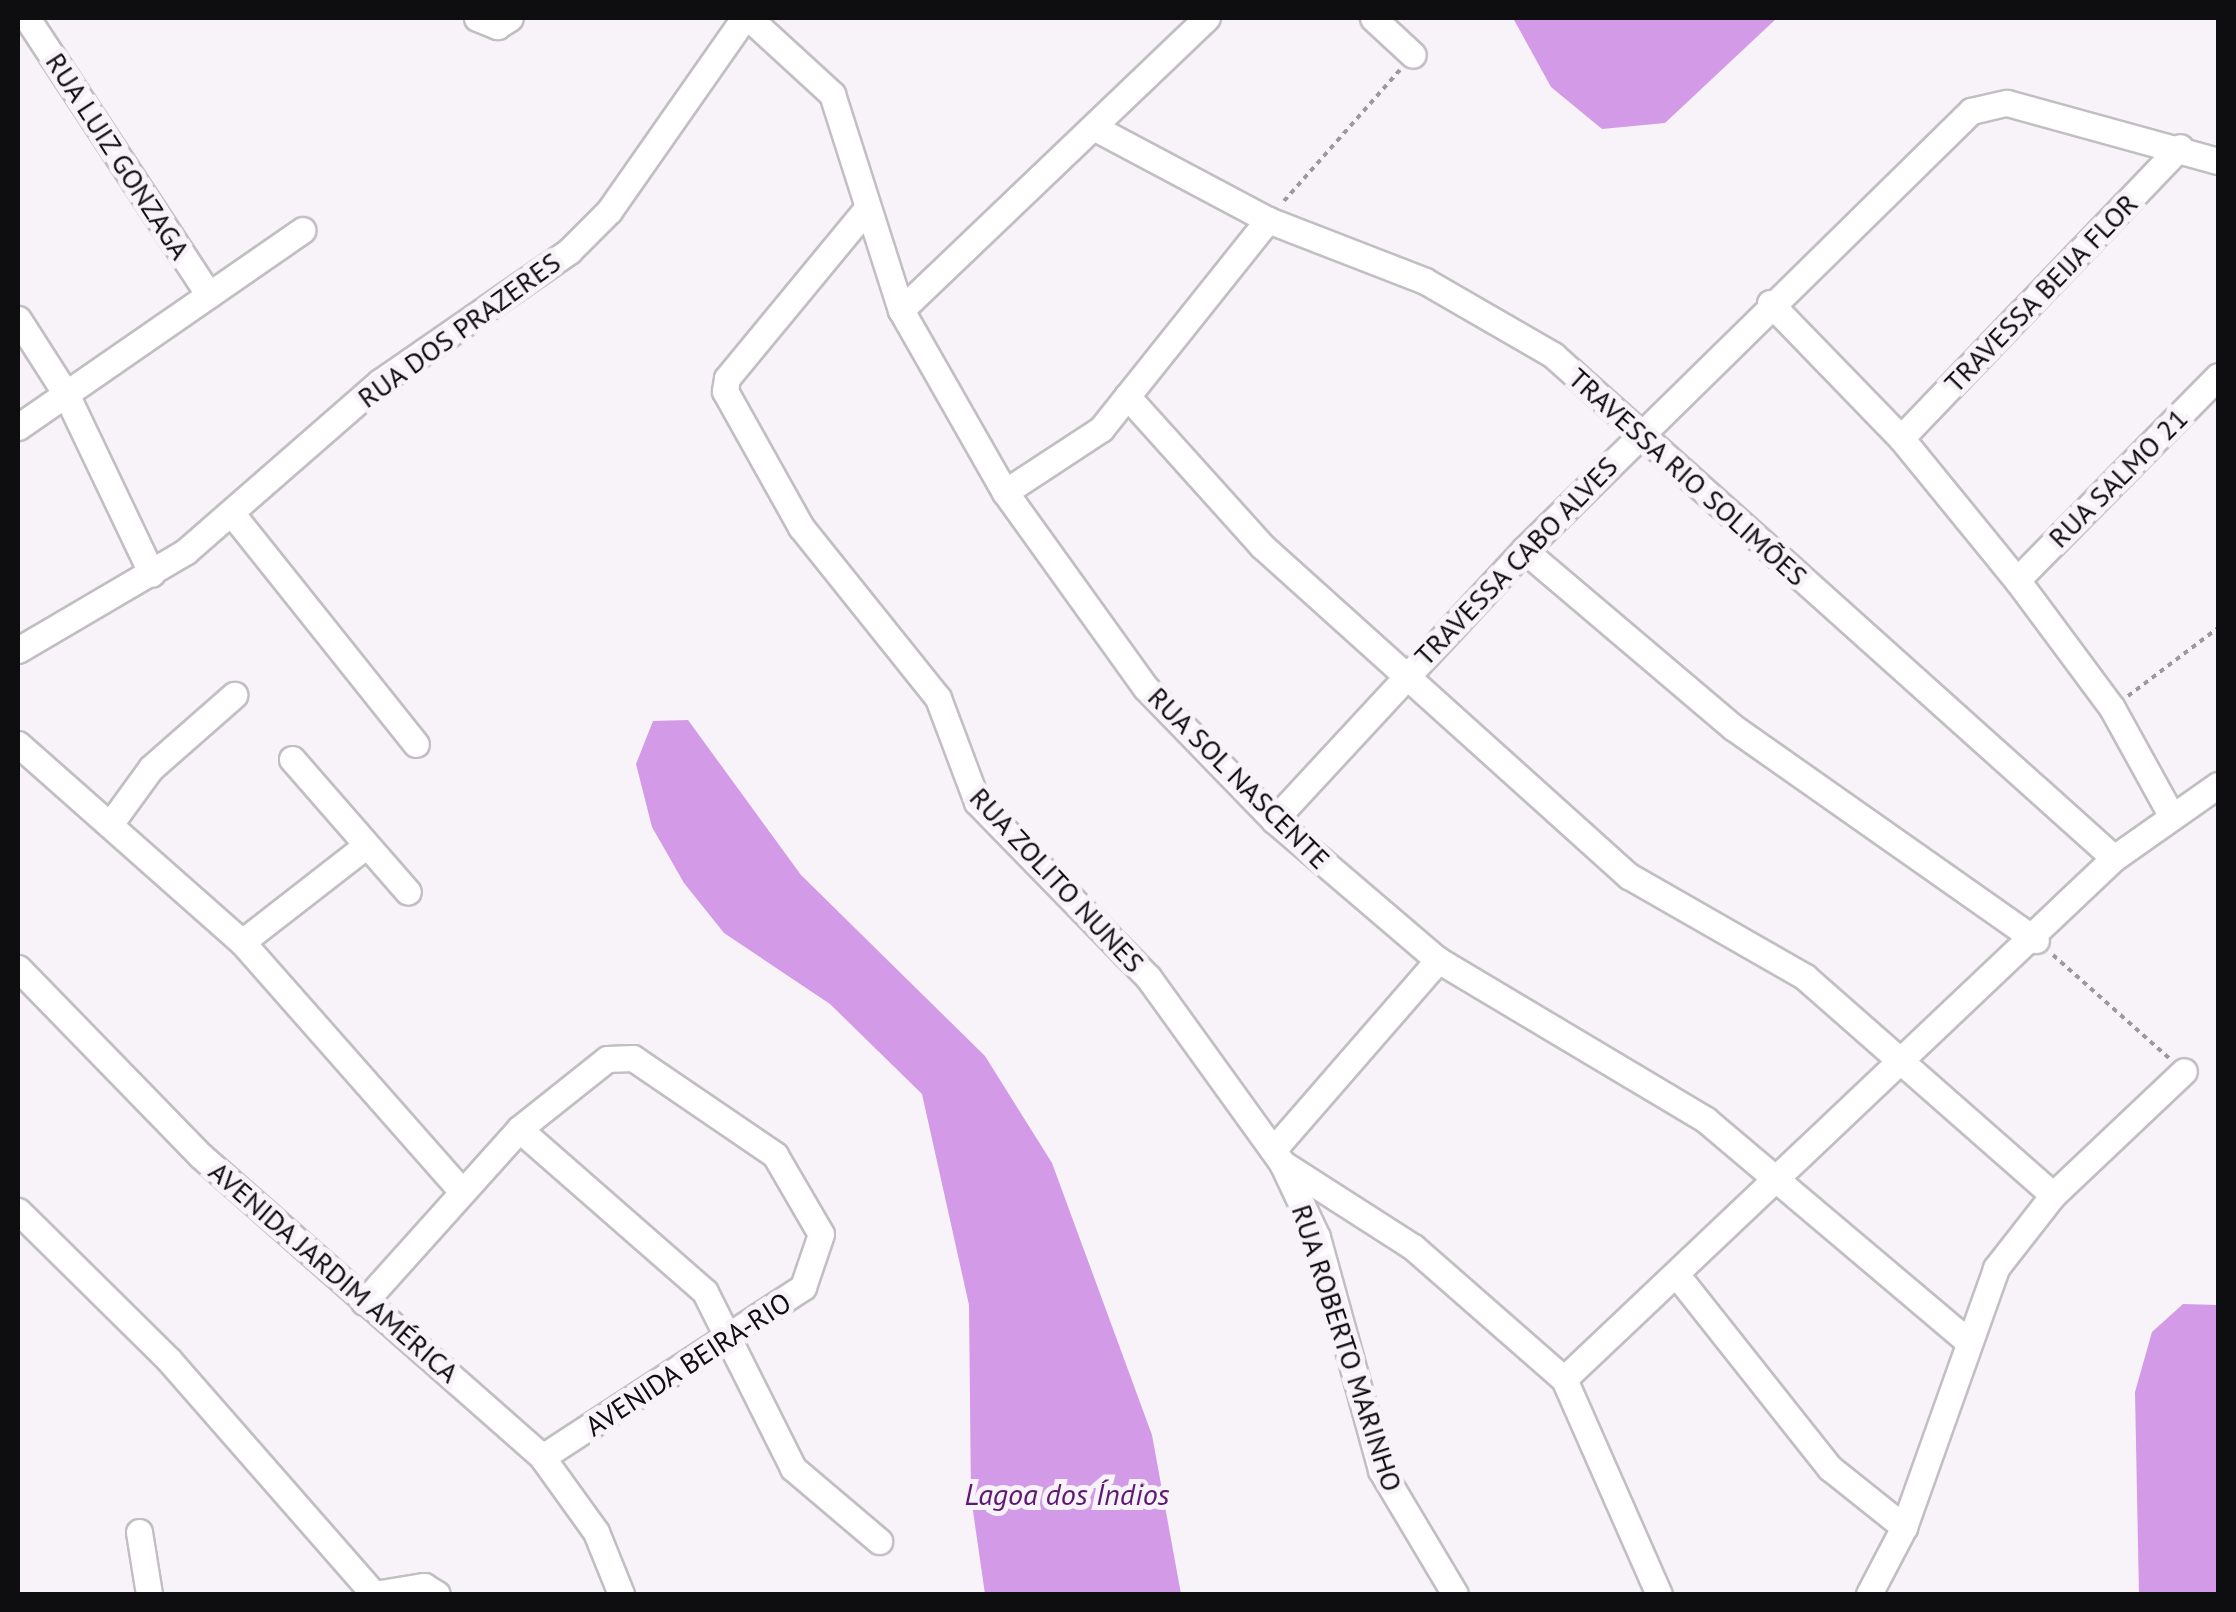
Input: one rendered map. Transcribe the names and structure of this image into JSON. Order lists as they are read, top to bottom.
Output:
{
  "streets": {
    "street": [
      "RUA LUIZ GONZAGA",
      "TRAVESSA BEIJA FLOR",
      "RUA DOS PRAZERES",
      "TRAVESSA RIO SOLIMÕES",
      "RUA SALMO 21",
      "TRAVESSA CABO ALVES",
      "RUA SOL NASCENTE",
      "RUA ZOLITO NUNES",
      "AVENIDA JARDIM AMÉRICA",
      "RUA ROBERTO MARINHO",
      "AVENIDA BEIRA-RIO"
    ]
  },
  "crossings": [
    ["TRAVESSA BEIJA FLOR", "TRAVESSA CABO ALVES"],
    ["RUA DOS PRAZERES", "RUA SOL NASCENTE"],
    ["TRAVESSA RIO SOLIMÕES", "TRAVESSA CABO ALVES"],
    ["TRAVESSA CABO ALVES", "RUA SOL NASCENTE"],
    ["RUA SOL NASCENTE", "RUA ZOLITO NUNES"],
    ["RUA ZOLITO NUNES", "RUA ROBERTO MARINHO"],
    ["AVENIDA JARDIM AMÉRICA", "AVENIDA BEIRA-RIO"]
  ],
  "water": ["Lagoa dos Índios"]
}
